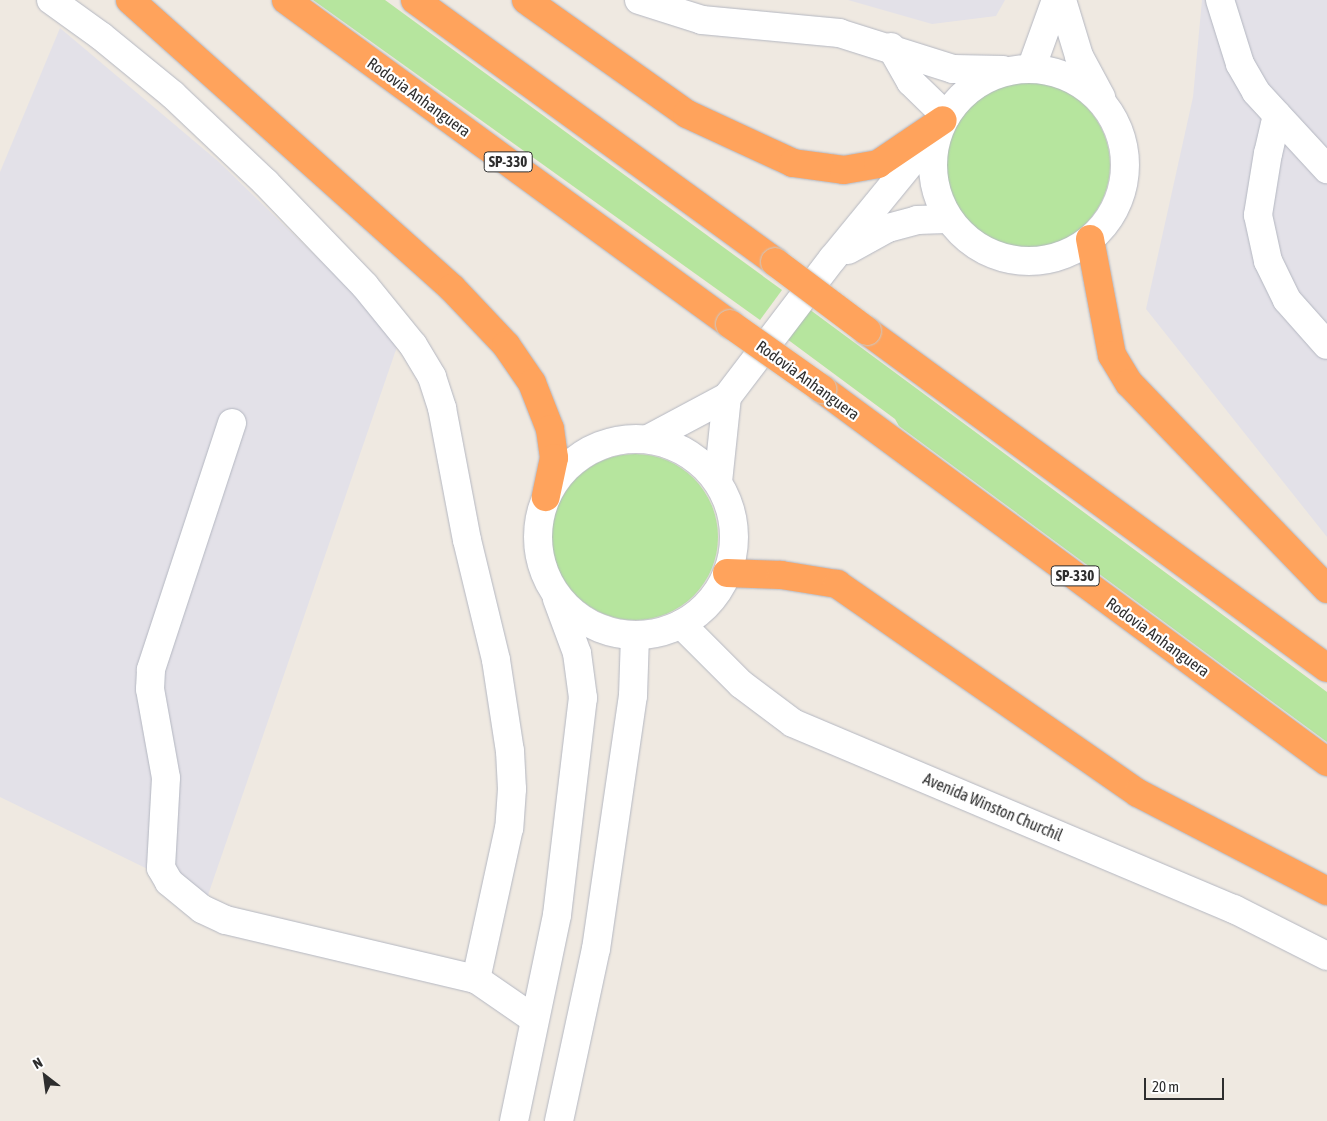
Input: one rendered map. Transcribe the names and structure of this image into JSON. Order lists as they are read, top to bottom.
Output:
{
  "streets": {
    "highway": ["Rodovia Anhanguera", "SP-330"],
    "street": ["Avenida Winston Churchil"]
  },
  "scale_bar": "20 m",
  "north": "top left"
}
